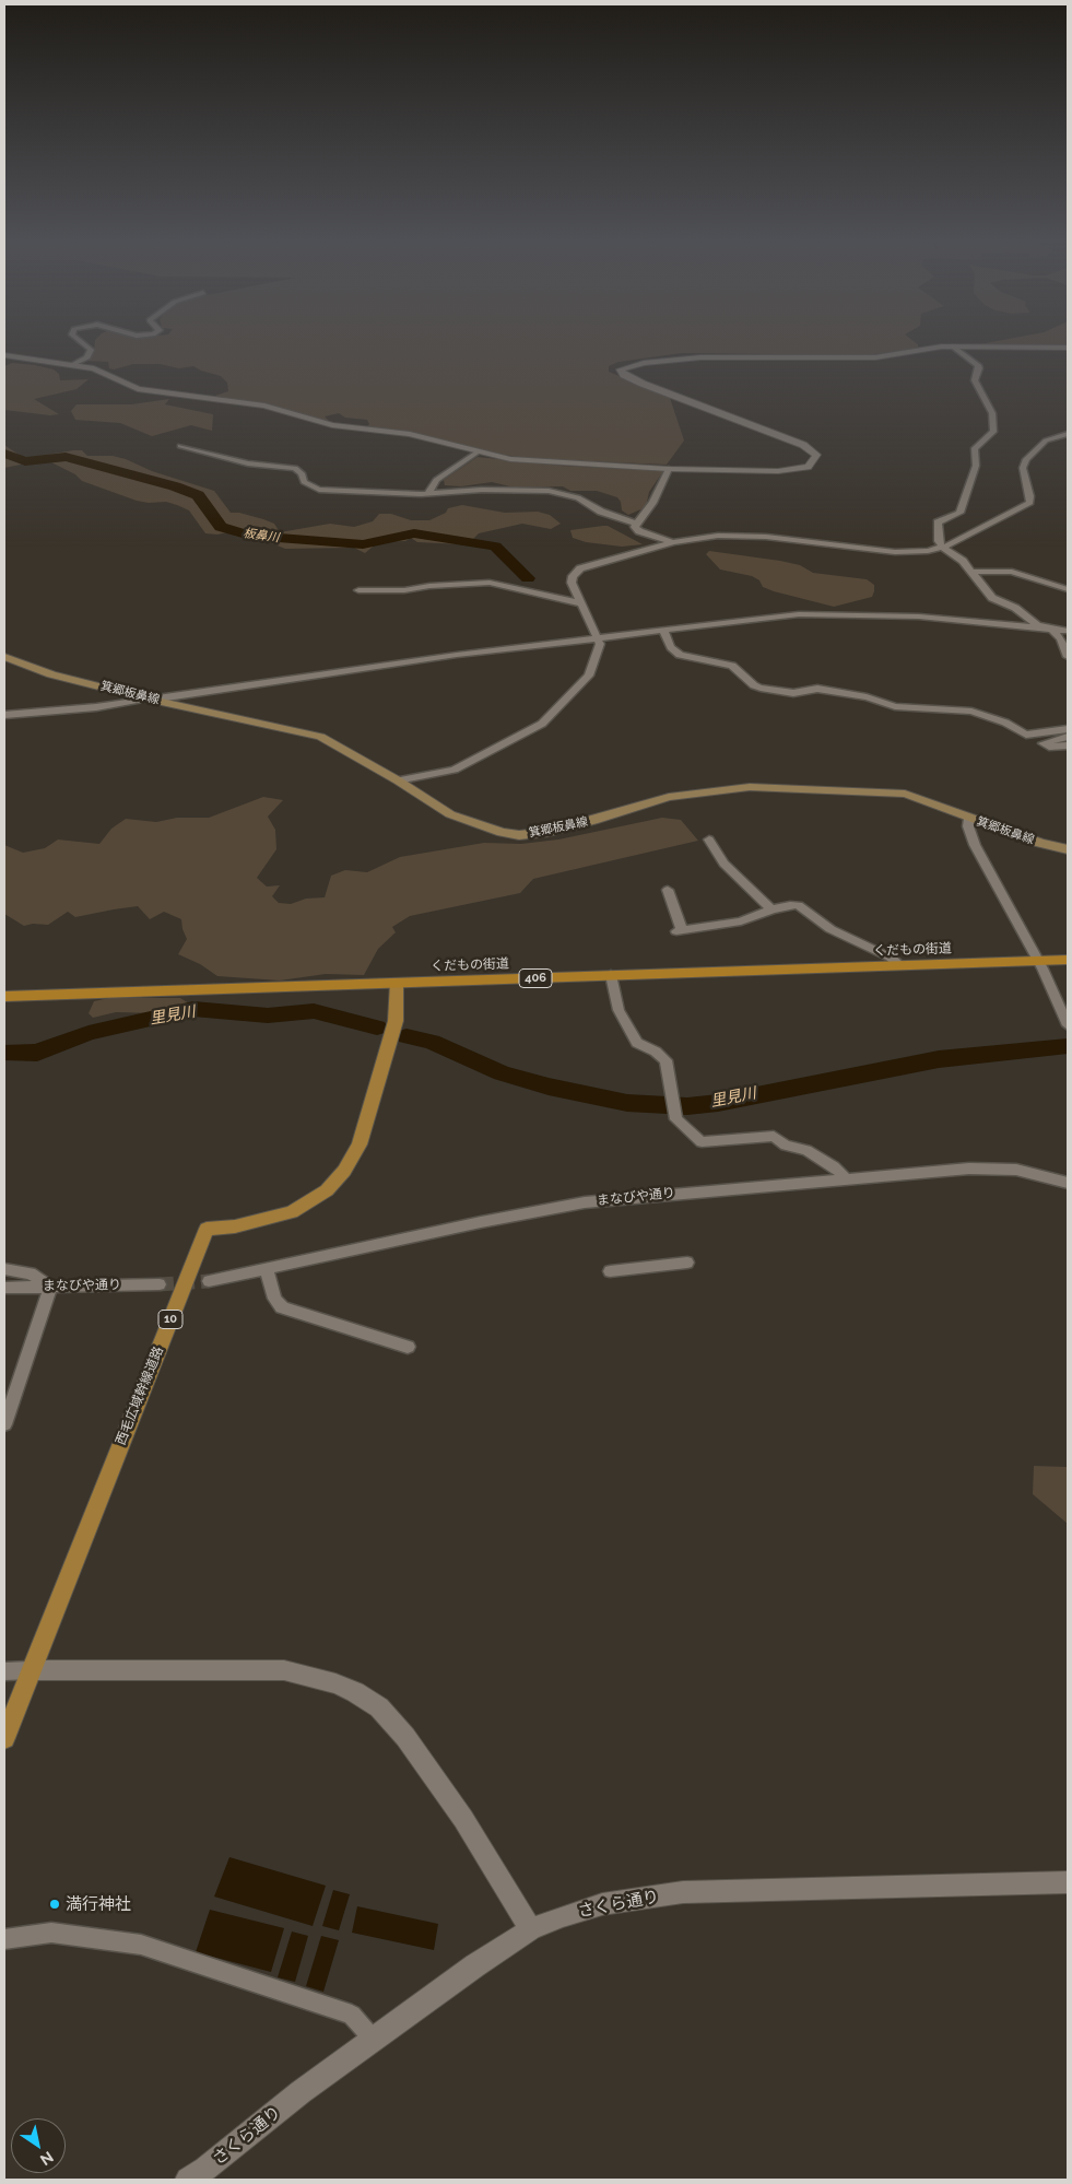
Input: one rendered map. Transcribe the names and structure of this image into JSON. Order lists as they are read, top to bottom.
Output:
{
  "streets": {
    "highway": ["くだもの街道", "406"],
    "main road": ["箕郷板鼻線", "10", "西毛広域幹線道路"],
    "street": ["まなびや通り", "さくら通り"]
  },
  "crossings": [
    ["くだもの街道", "西毛広域幹線道路"]
  ],
  "water": ["板鼻川", "里見川"],
  "places": ["満行神社"],
  "north": "bottom right"
}
